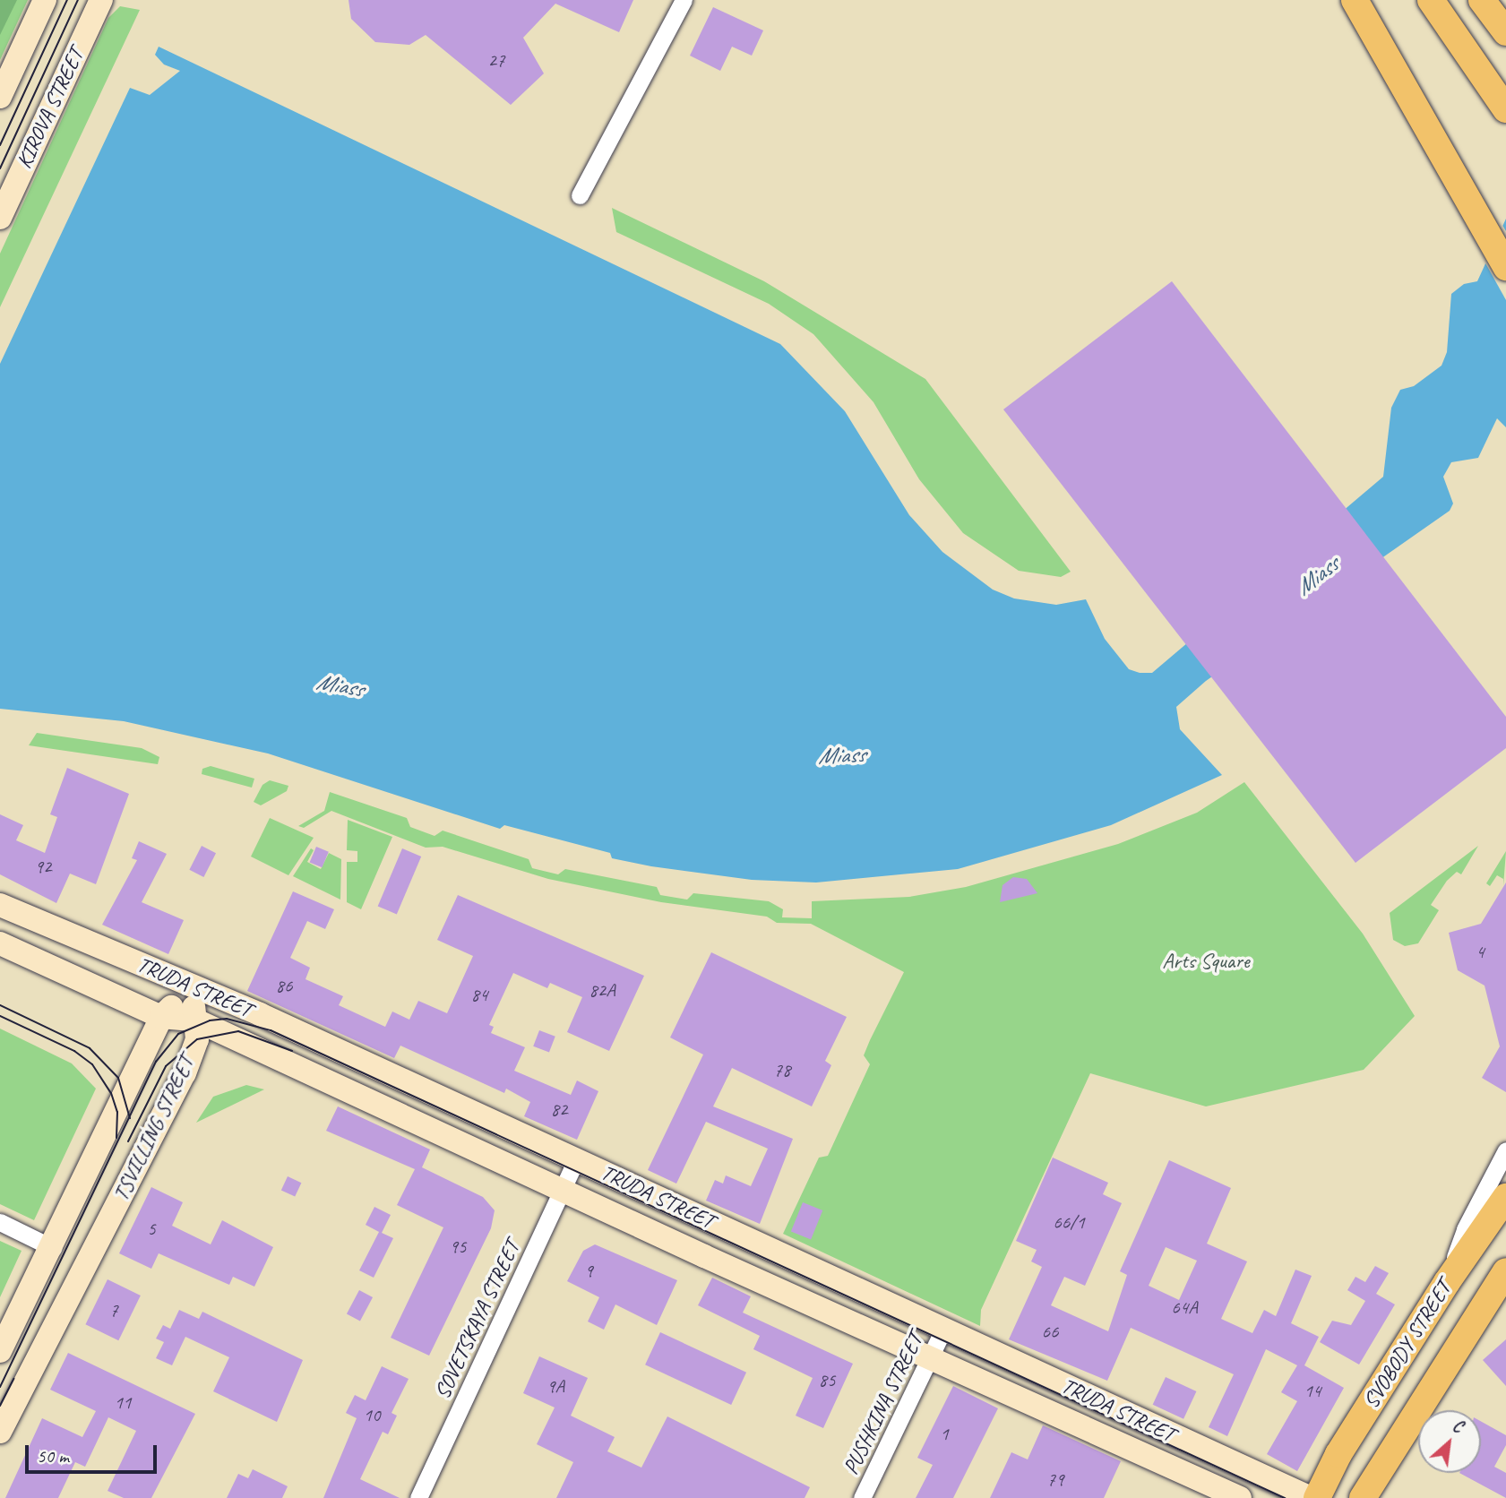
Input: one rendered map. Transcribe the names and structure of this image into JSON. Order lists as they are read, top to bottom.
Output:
{
  "streets": {
    "main road": [
      "KIROVA STREET",
      "TRUDA STREET",
      "TSVILLING STREET",
      "SVOBODY STREET"
    ],
    "street": ["SOVETSKAYA STREET", "PUSHKINA STREET"]
  },
  "crossings": [
    ["TRUDA STREET", "TSVILLING STREET"],
    ["TRUDA STREET", "SOVETSKAYA STREET"],
    ["TRUDA STREET", "PUSHKINA STREET"]
  ],
  "water": ["Miass"],
  "parks": ["Arts Square"],
  "house_numbers": [
    "27",
    "92",
    "4",
    "86",
    "82А",
    "84",
    "78",
    "82",
    "66/1",
    "5",
    "95",
    "9",
    "64А",
    "7",
    "66",
    "85",
    "9А",
    "14",
    "11",
    "10",
    "1",
    "79"
  ],
  "scale_bar": "50 m",
  "north": "top right"
}
